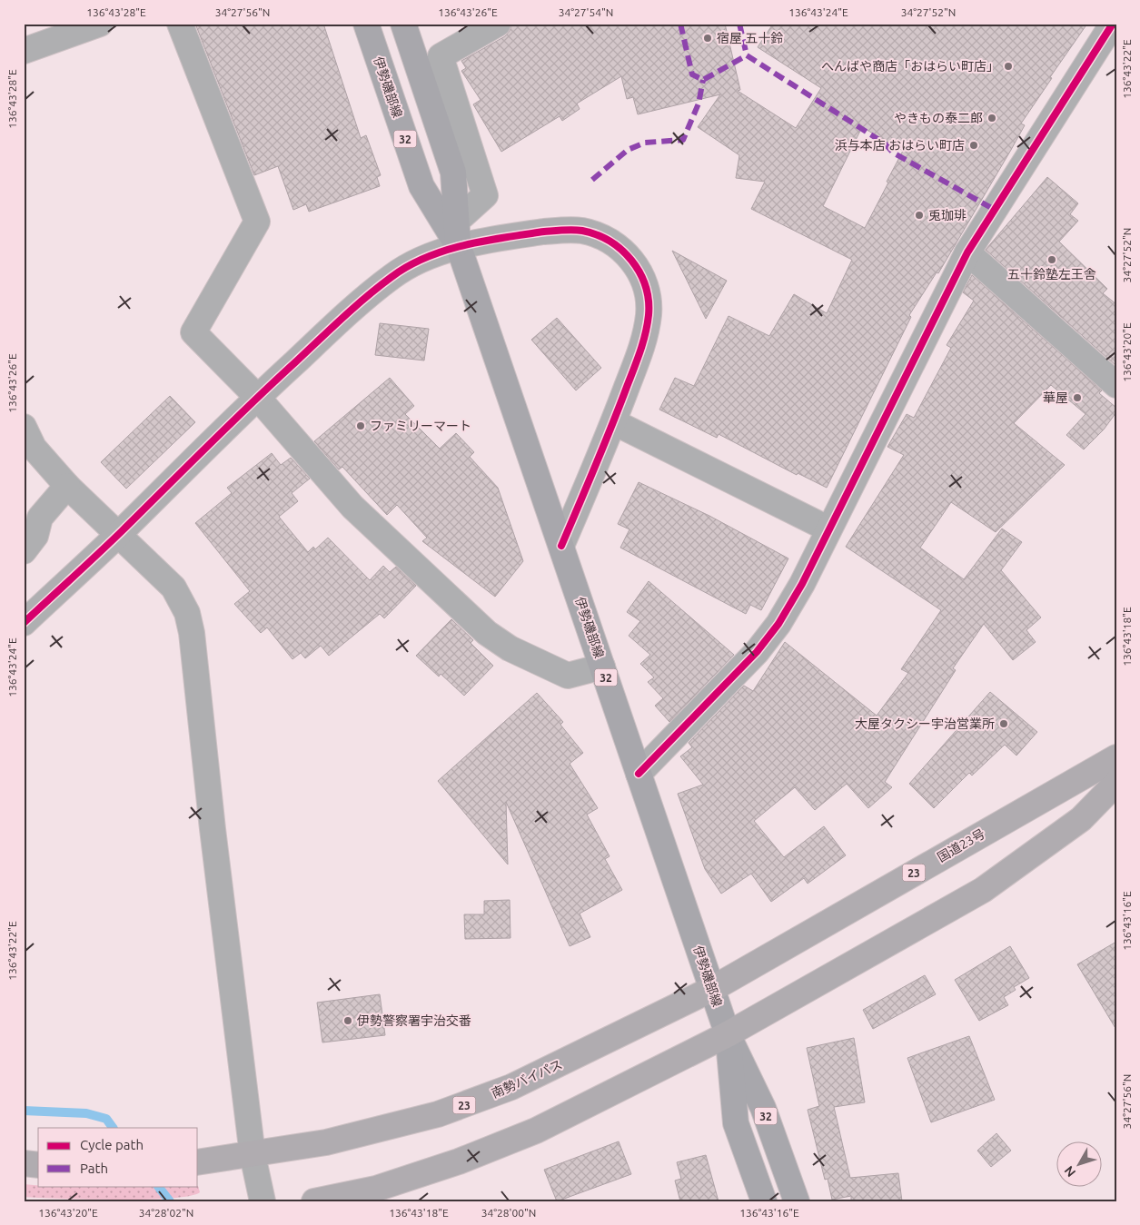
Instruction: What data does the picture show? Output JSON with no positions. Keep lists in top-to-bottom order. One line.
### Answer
{"streets":{"highway":["国道23号","23","南勢バイパス"],"main road":["伊勢磯部線","32"]},"crossings":[["伊勢磯部線","国道23号"],["伊勢磯部線","南勢バイパス"],["国道23号","南勢バイパス"]],"places":["宿屋 五十鈴","へんばや商店「おはらい町店」","やきもの泰二郎","浜与本店 おはらい町店","兎珈琲","五十鈴塾左王舎","華屋","ファミリーマート","大屋タクシー宇治営業所","伊勢警察署宇治交番"],"legend":["Cycle path","Path"],"north":"bottom left","coordinates":["136°43'28\"E","34°27'56\"N","136°43'26\"E","34°27'54\"N","136°43'24\"E","34°27'52\"N","136°43'22\"E","136°43'20\"E","136°43'18\"E","136°43'16\"E","34°28'02\"N","34°28'00\"N"]}
